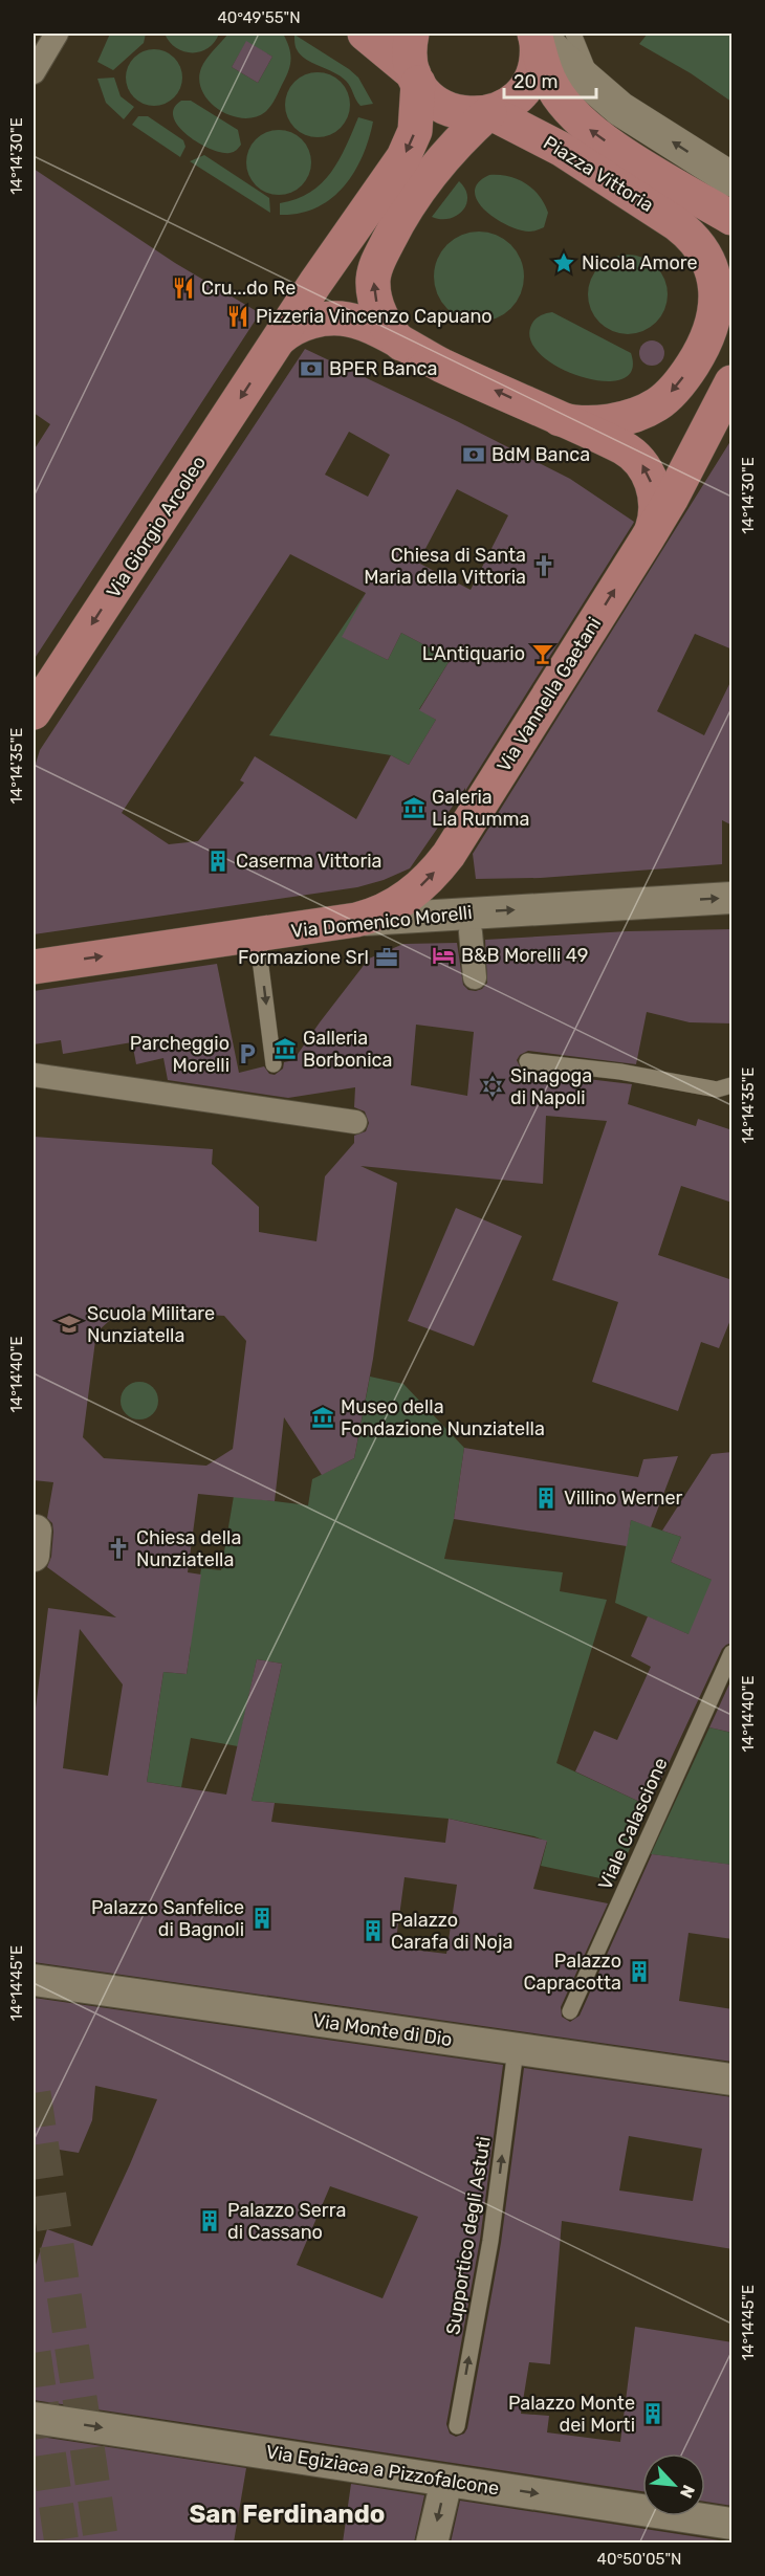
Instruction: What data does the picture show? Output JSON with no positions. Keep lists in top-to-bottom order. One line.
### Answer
{"streets":{"main road":["Piazza Vittoria","Via Giorgio Arcoleo","Via Vannella Gaetani","Via Domenico Morelli"],"street":["Via Monte di Dio","Via Egiziaca a Pizzofalcone"],"lane":["Viale Calascione","Supportico degli Astuti"]},"crossings":[["Piazza Vittoria","Via Giorgio Arcoleo"],["Piazza Vittoria","Via Vannella Gaetani"],["Via Vannella Gaetani","Via Domenico Morelli"],["Via Monte di Dio","Supportico degli Astuti"]],"one_way":["Via Giorgio Arcoleo","Via Vannella Gaetani","Supportico degli Astuti","Via Egiziaca a Pizzofalcone"],"districts":["San Ferdinando"],"places":{"place":["Nicola Amore"],"restaurant":["Cru...do Re","Pizzeria Vincenzo Capuano"],"bank":["BPER Banca","BdM Banca"],"church":["Chiesa di Santa Maria della Vittoria","Chiesa della Nunziatella"],"bar":["L'Antiquario"],"museum":["Galeria Lia Rumma","Galleria Borbonica","Museo della Fondazione Nunziatella"],"building":["Caserma Vittoria","Villino Werner","Palazzo Sanfelice di Bagnoli","Palazzo Carafa di Noja","Palazzo Capracotta","Palazzo Serra di Cassano","Palazzo Monte dei Morti"],"hotel":["B&B Morelli 49"],"office":["Formazione Srl"],"parking":["Parcheggio Morelli"],"synagogue":["Sinagoga di Napoli"],"school or university":["Scuola Militare Nunziatella"]},"scale_bar":"20 m","north":"bottom right","coordinates":["40°49'55\"N","14°14'30\"E","14°14'35\"E","14°14'40\"E","14°14'45\"E","40°50'05\"N"]}
